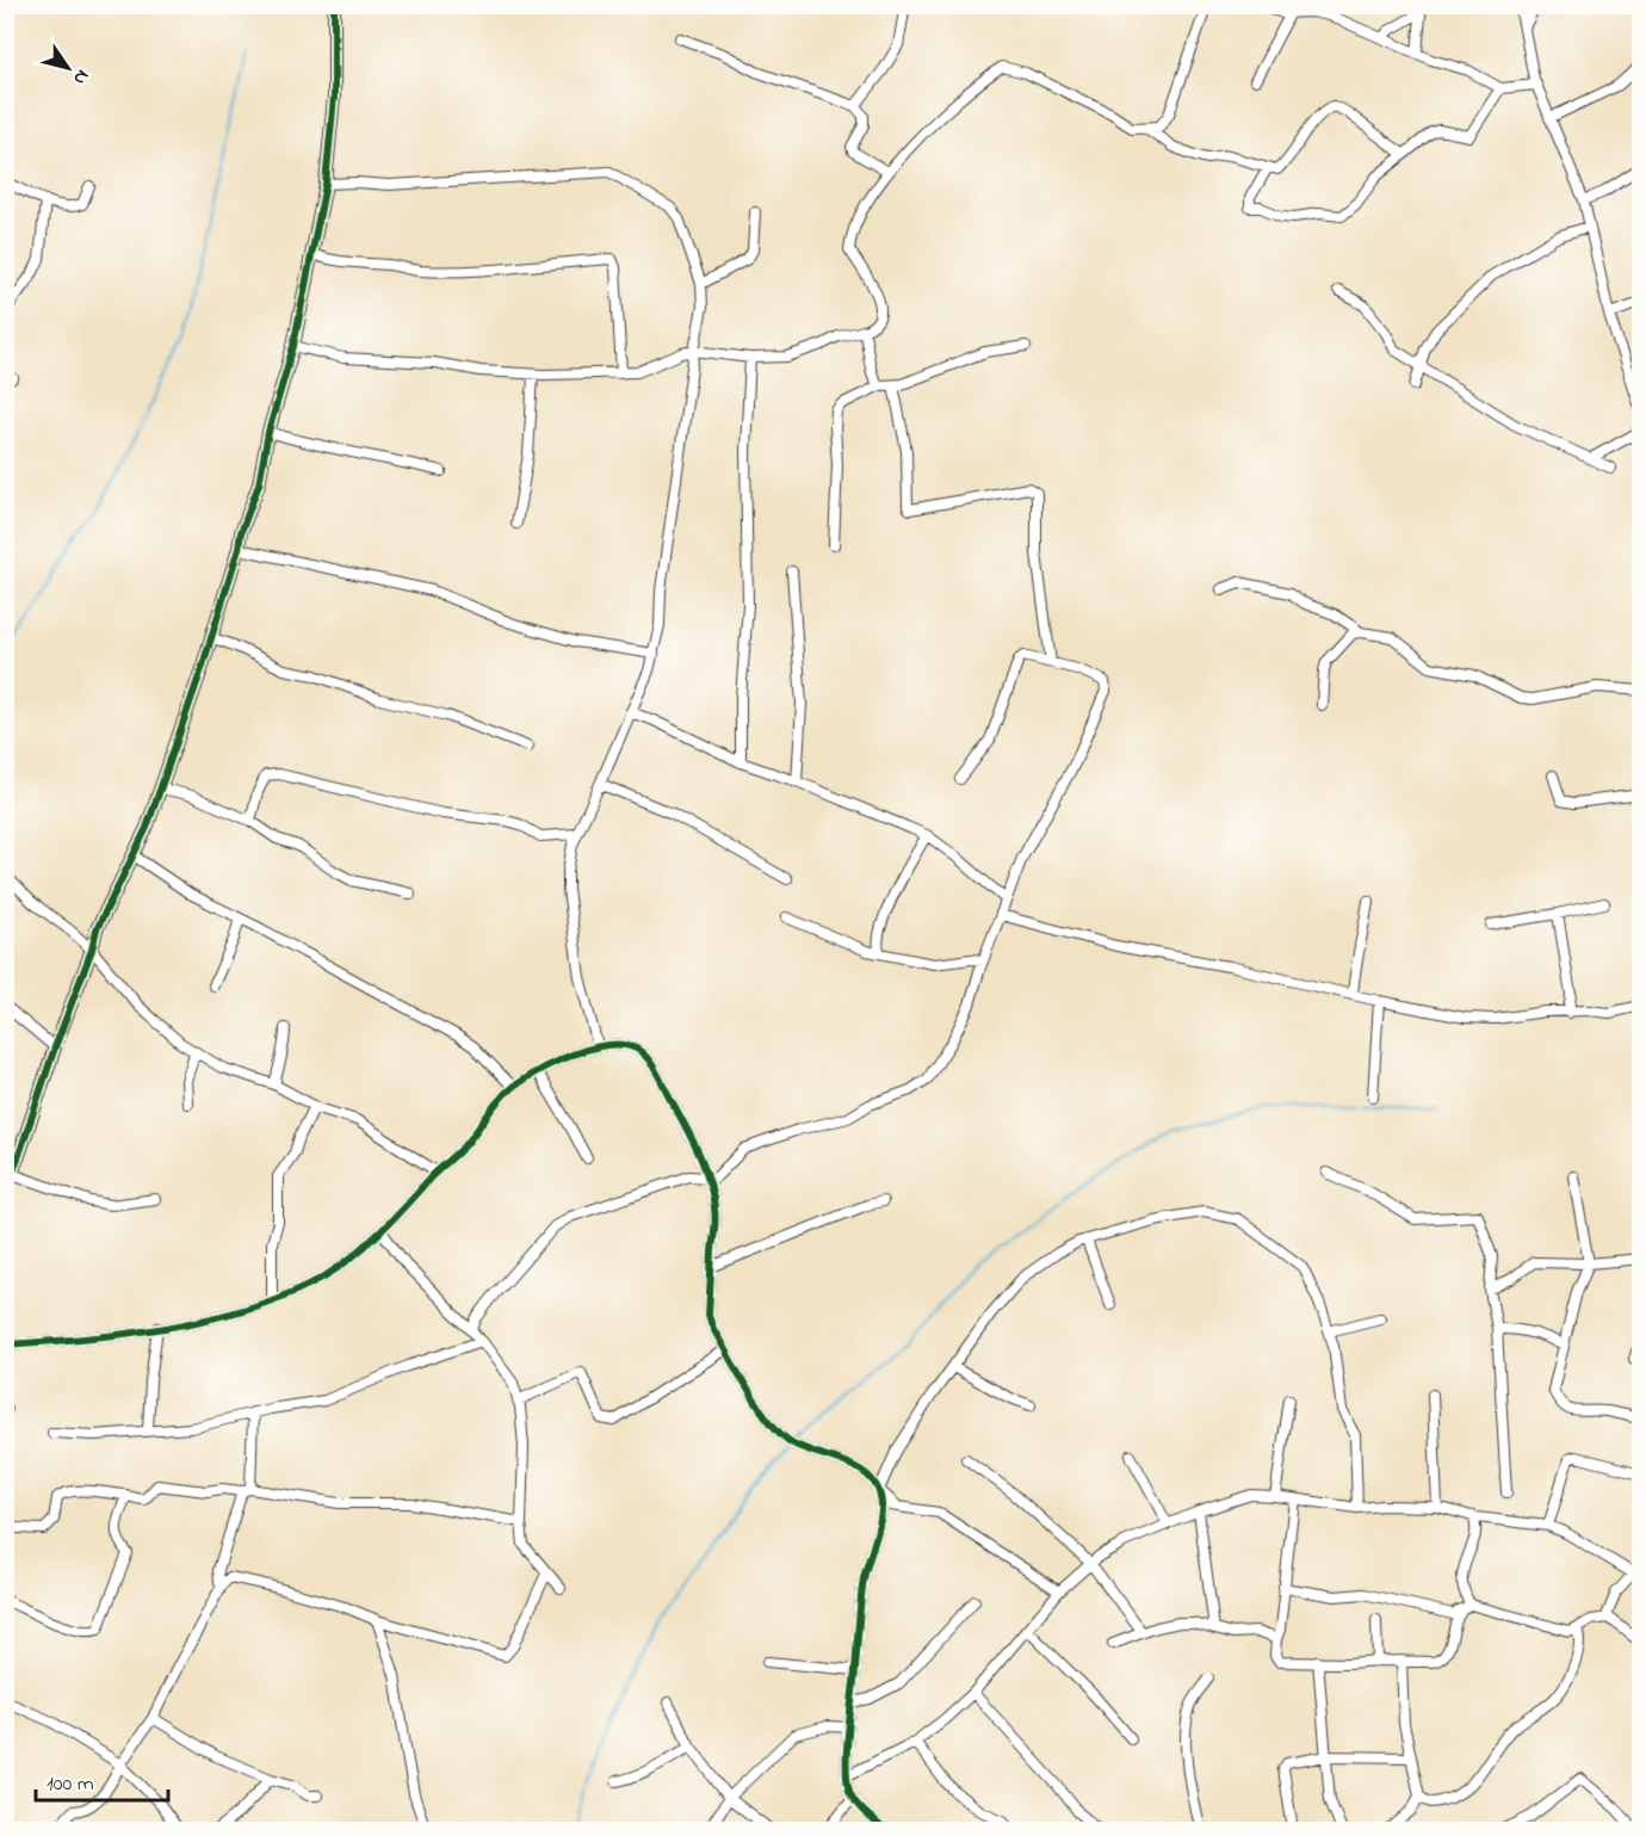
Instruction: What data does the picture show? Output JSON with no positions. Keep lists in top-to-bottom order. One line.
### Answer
{"scale_bar":"100 m","north":"bottom right"}
